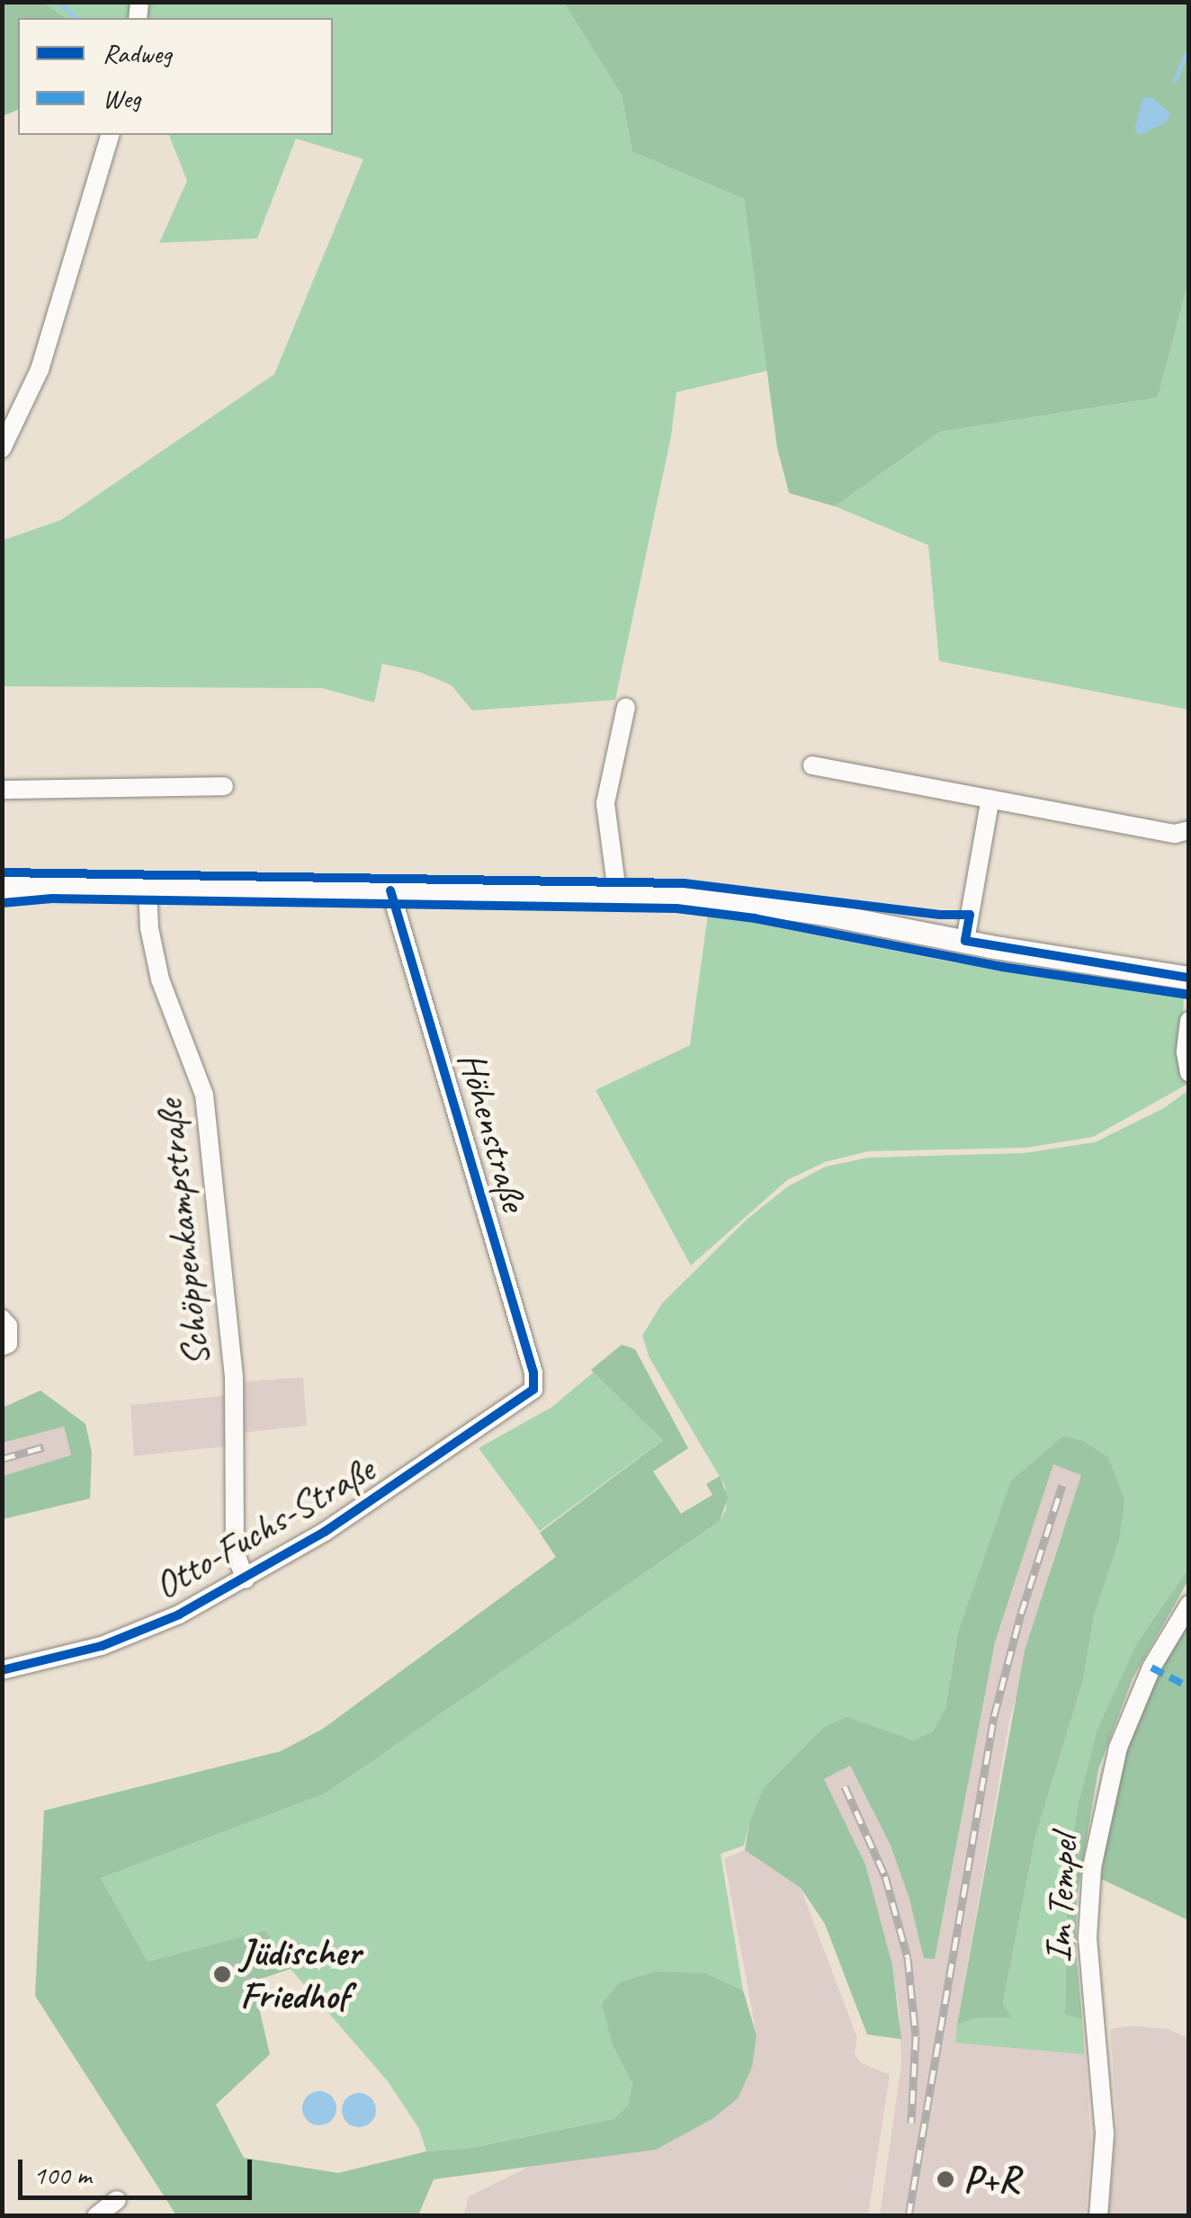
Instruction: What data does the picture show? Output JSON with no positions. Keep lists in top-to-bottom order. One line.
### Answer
{"streets":{"street":["Höhenstraße","Schöppenkampstraße","Otto-Fuchs-Straße","Im Tempel"]},"crossings":[["Höhenstraße","Otto-Fuchs-Straße"],["Schöppenkampstraße","Otto-Fuchs-Straße"]],"places":["Jüdischer Friedhof","P+R"],"legend":["Radweg","Weg"],"scale_bar":"100 m"}
